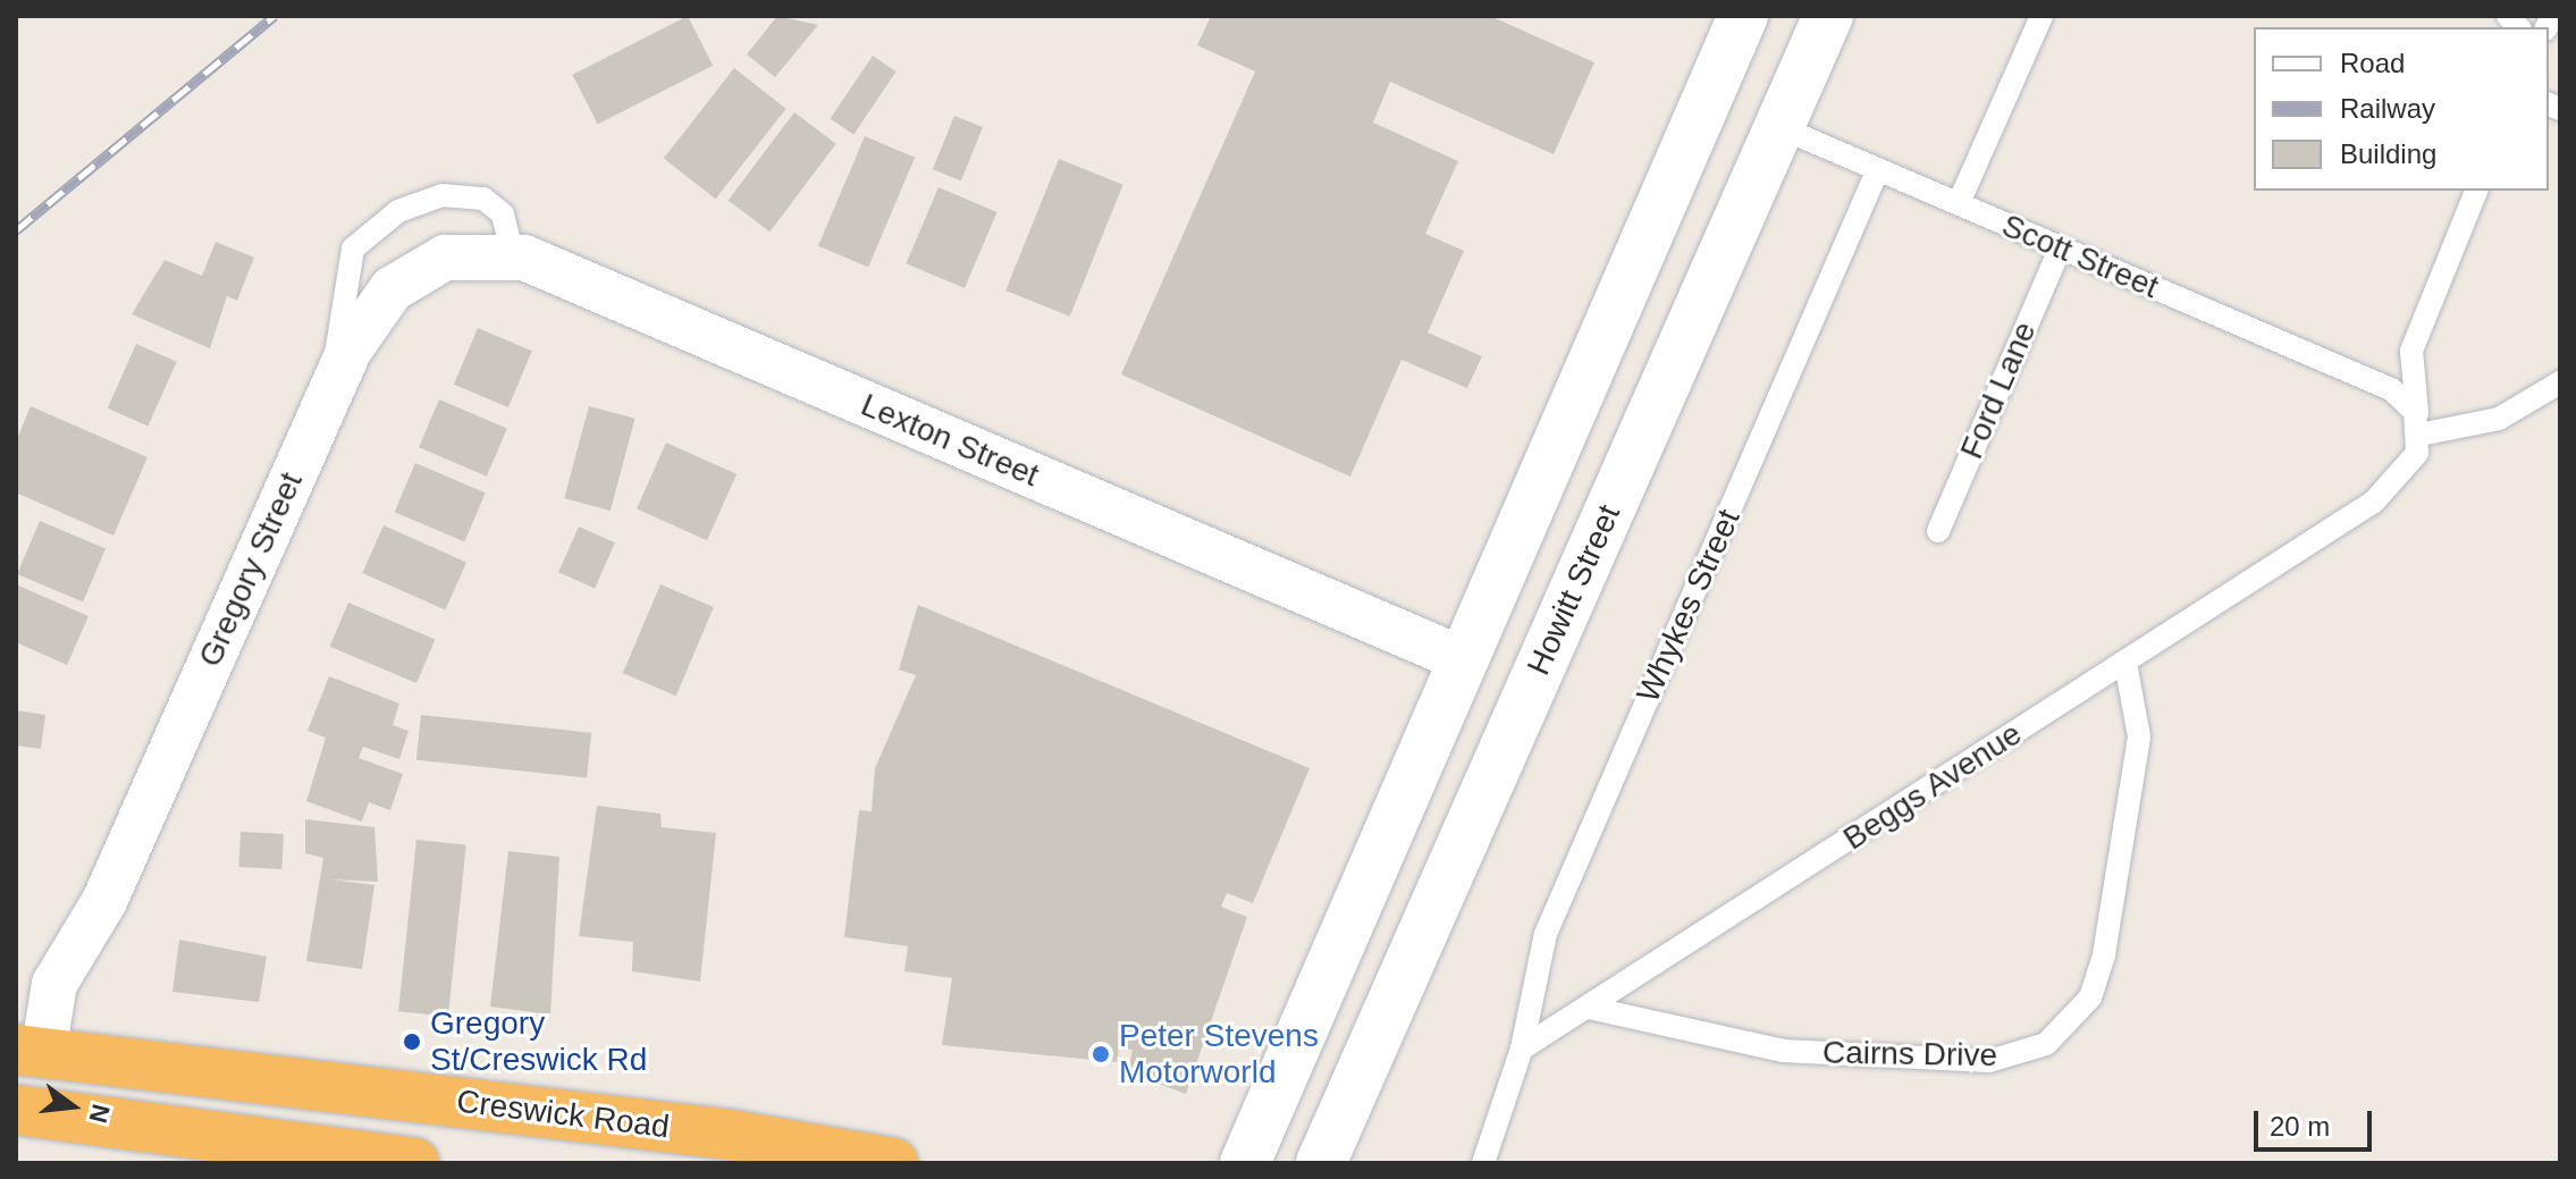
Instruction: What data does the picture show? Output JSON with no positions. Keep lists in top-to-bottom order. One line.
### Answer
{"streets":{"highway":["Creswick Road"],"main road":["Howitt Street"],"street":["Lexton Street","Gregory Street"],"lane":["Scott Street","Ford Lane","Whykes Street","Beggs Avenue","Cairns Drive"]},"crossings":[["Scott Street","Ford Lane"],["Scott Street","Howitt Street"],["Scott Street","Whykes Street"],["Scott Street","Beggs Avenue"],["Lexton Street","Gregory Street"],["Gregory Street","Creswick Road"],["Whykes Street","Beggs Avenue"],["Beggs Avenue","Cairns Drive"]],"places":["Gregory St/Creswick Rd","Peter Stevens Motorworld"],"legend":["Road","Railway","Building"],"scale_bar":"20 m","north":"right"}
